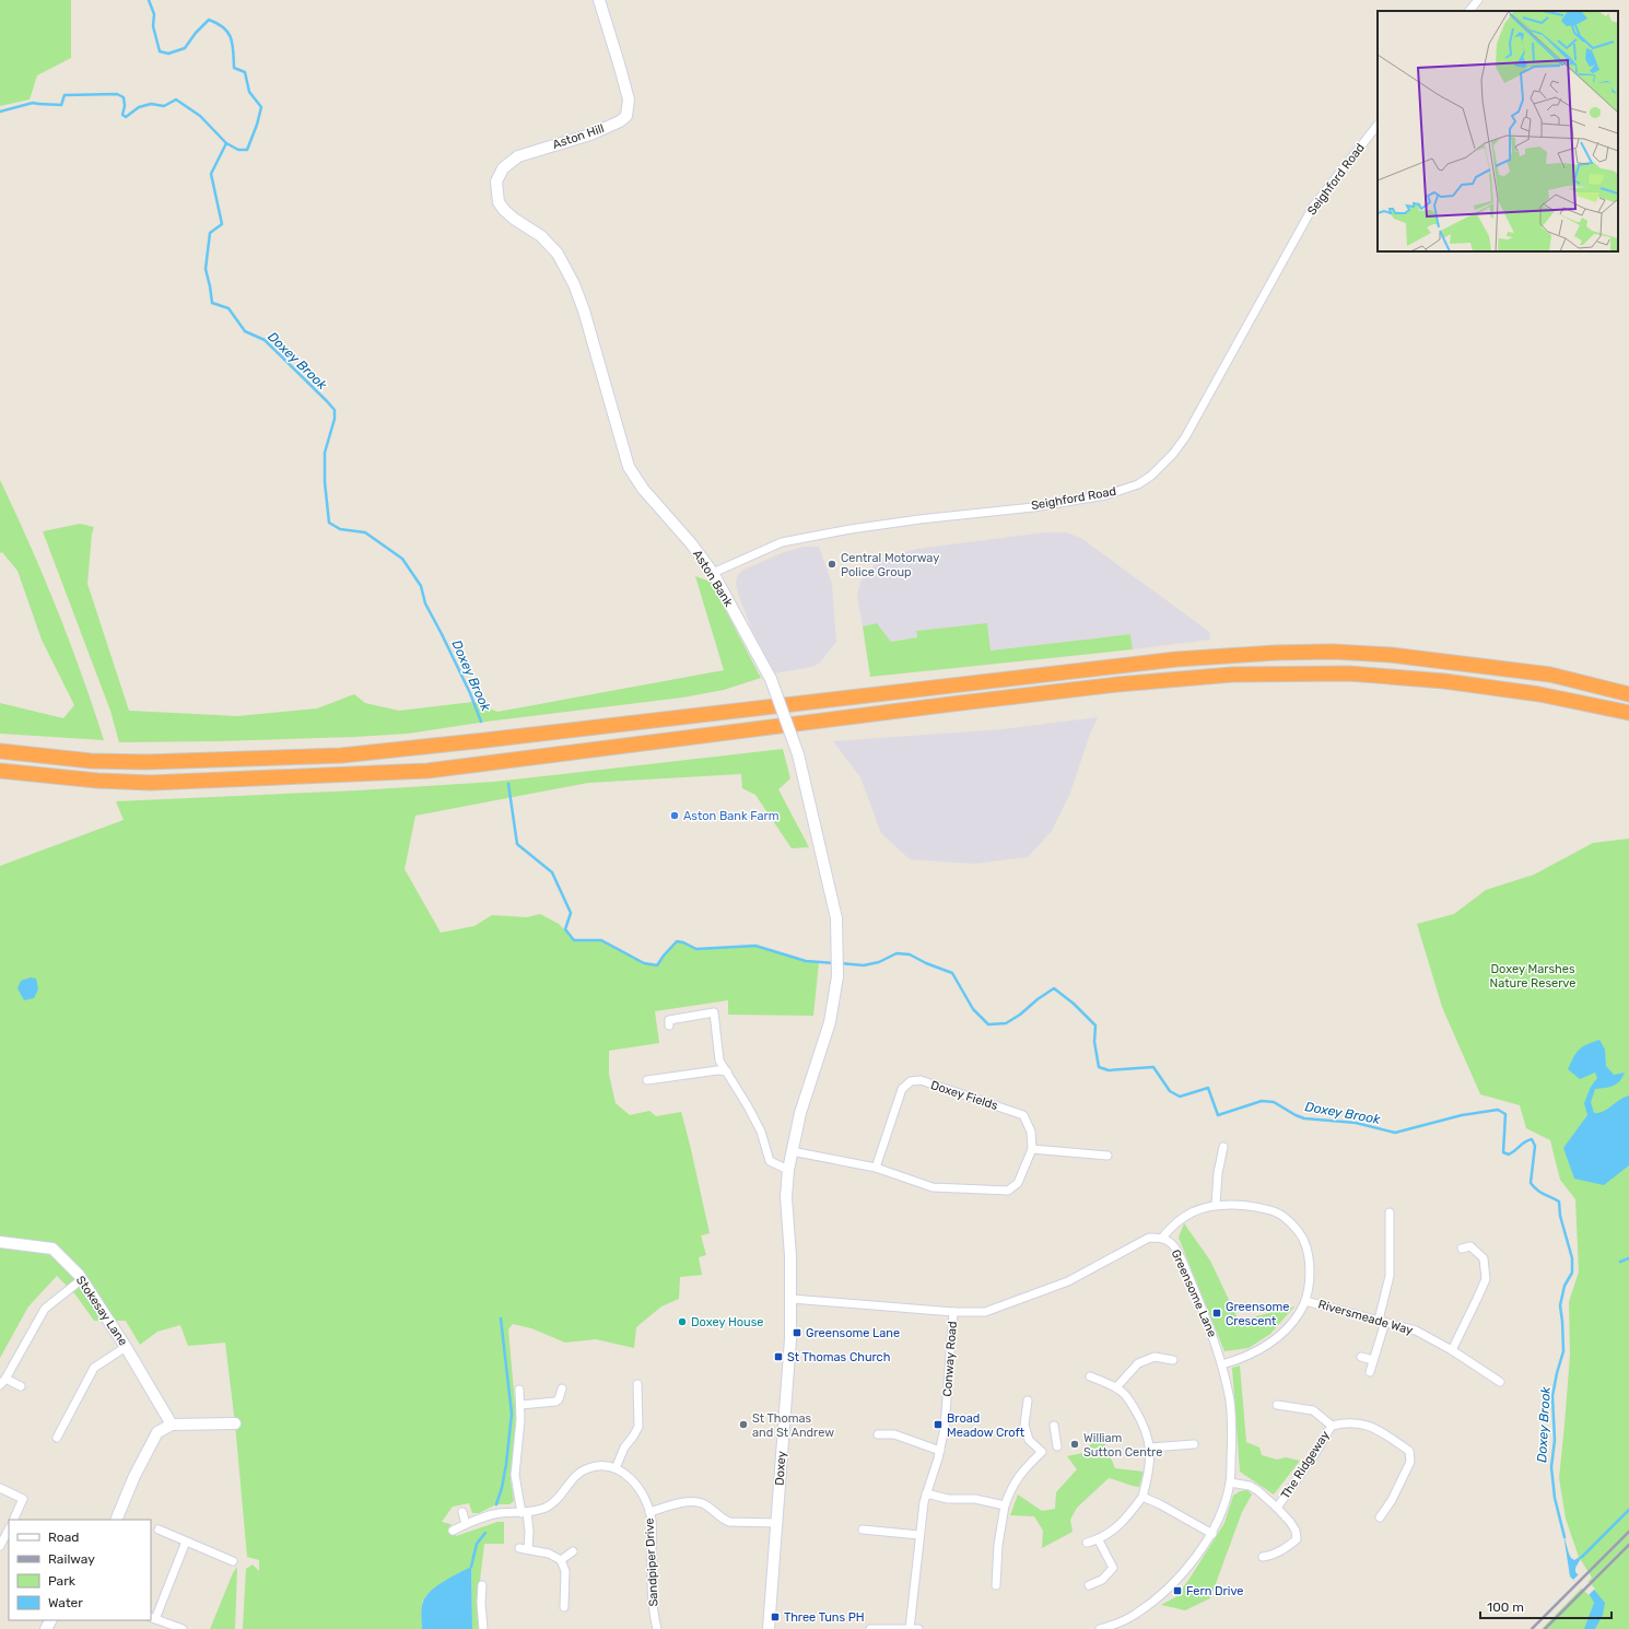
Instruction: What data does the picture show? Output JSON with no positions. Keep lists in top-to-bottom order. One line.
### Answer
{"streets":{"street":["Aston Hill","Seighford Road","Aston Bank","Doxey Fields","Greensome Lane","Stokesay Lane","Riversmeade Way","Conway Road","The Ridgeway","Doxey","Sandpiper Drive"]},"crossings":[["Aston Hill","Aston Bank"],["Seighford Road","Aston Bank"],["Aston Bank","Doxey"],["Greensome Lane","Conway Road"],["Greensome Lane","Doxey"]],"water":["Doxey Brook"],"parks":["Doxey Marshes Nature Reserve"],"places":{"other":["Central Motorway Police Group","Aston Bank Farm","Doxey House","St Thomas and St Andrew","William Sutton Centre"],"transit":["Greensome Crescent","Greensome Lane","St Thomas Church","Broad Meadow Croft","Fern Drive","Three Tuns PH"]},"legend":["Road","Railway","Park","Water"],"scale_bar":"100 m"}
